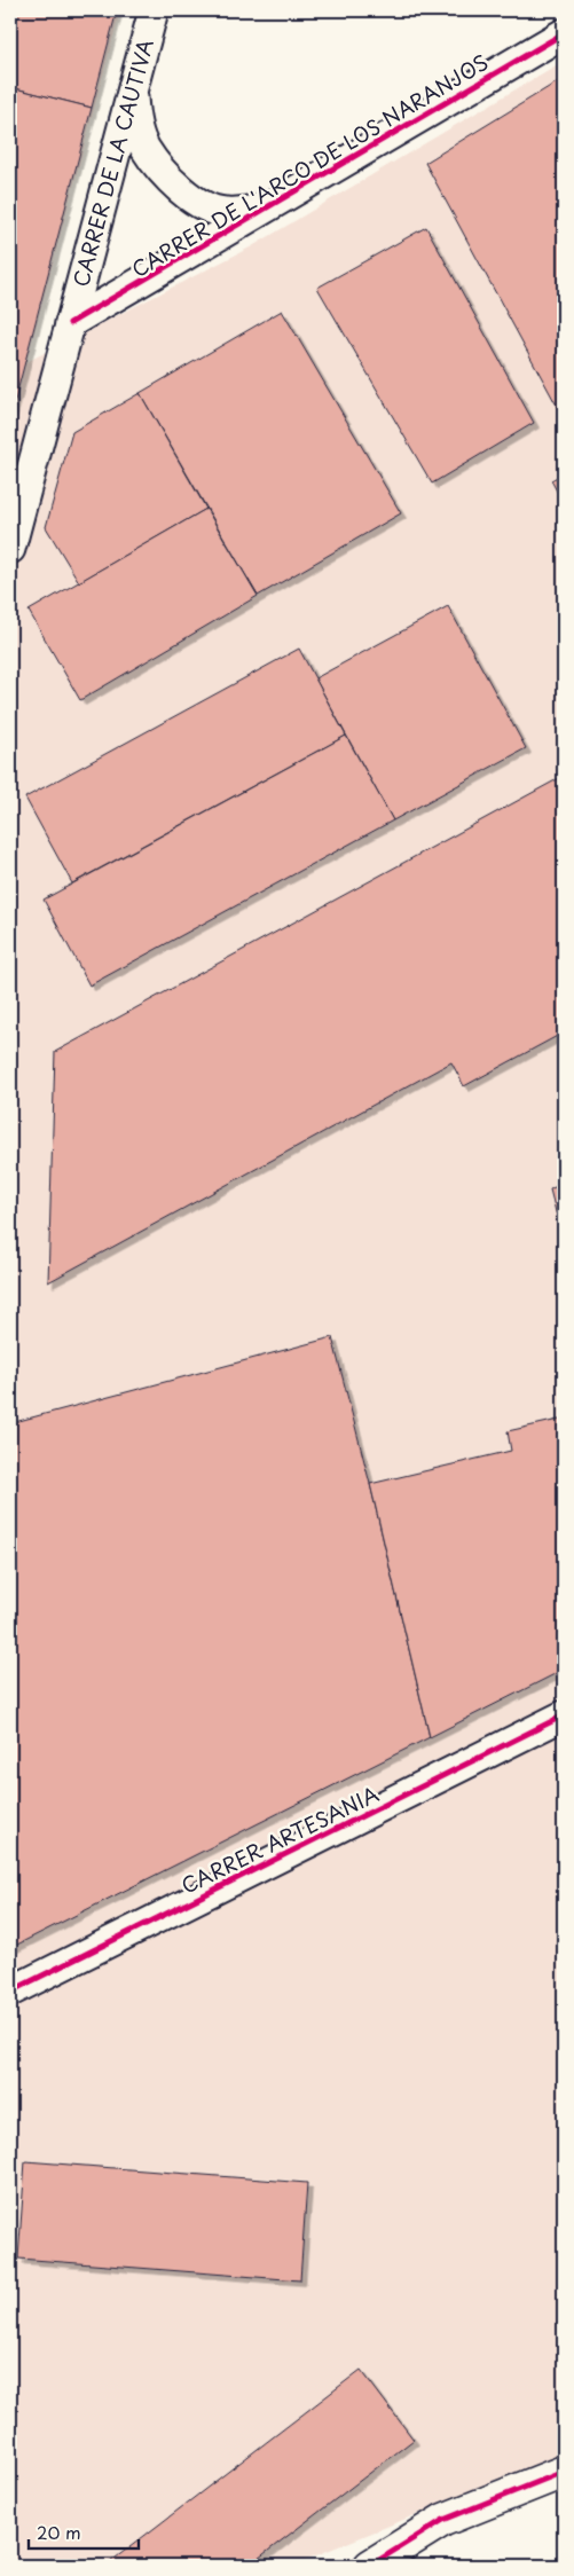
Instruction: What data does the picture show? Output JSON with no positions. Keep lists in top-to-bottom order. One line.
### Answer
{"streets":{"street":["CARRER DE LA CAUTIVA","CARRER DE L'ARCO DE LOS NARANJOS","CARRER ARTESANIA"]},"crossings":[["CARRER DE LA CAUTIVA","CARRER DE L'ARCO DE LOS NARANJOS"]],"scale_bar":"20 m"}
